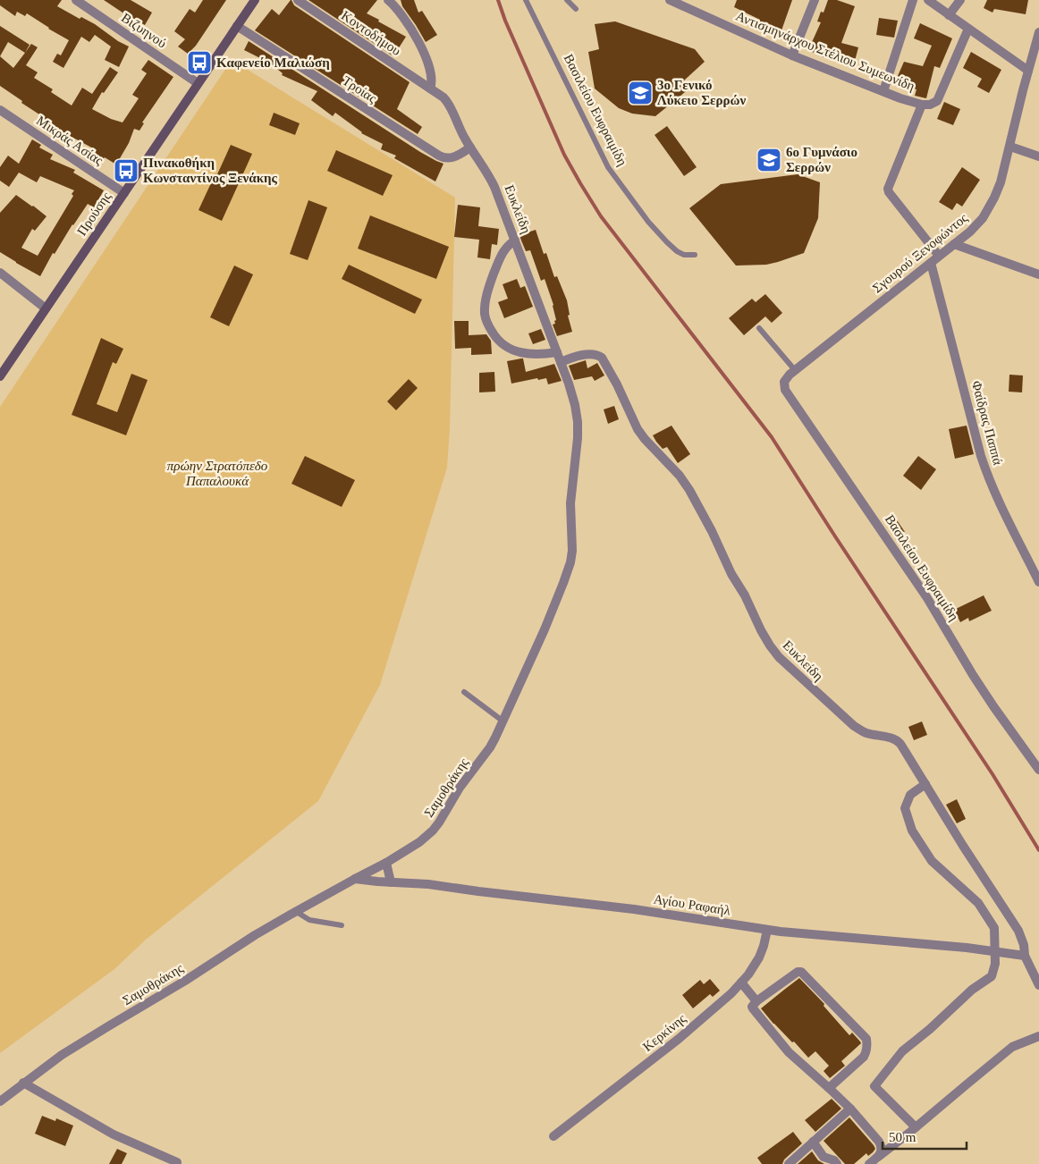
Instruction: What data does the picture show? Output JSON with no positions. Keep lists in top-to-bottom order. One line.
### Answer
{"streets":{"main road":["Προύσης"],"street":["Βιζυηνού","Κοντοδήμου","Αντισμηνάρχου Στέλιου Συμεωνίδη","Τροίας","Βασιλείου Ευφραιμίδη","Μικράς Ασίας","Ευκλείδη","Σγουρού Ξενοφώντος","Φαίδρας Παππά","Σαμοθράκης","Αγίου Ραφαήλ","Κερκίνης"]},"crossings":[["Βιζυηνού","Προύσης"],["Κοντοδήμου","Ευκλείδη"],["Τροίας","Ευκλείδη"],["Τροίας","Προύσης"],["Βασιλείου Ευφραιμίδη","Σγουρού Ξενοφώντος"],["Μικράς Ασίας","Προύσης"],["Ευκλείδη","Σαμοθράκης"],["Ευκλείδη","Αγίου Ραφαήλ"],["Σγουρού Ξενοφώντος","Φαίδρας Παππά"],["Σαμοθράκης","Αγίου Ραφαήλ"],["Αγίου Ραφαήλ","Κερκίνης"]],"parks":["πρώην Στρατόπεδο Παπαλουκά"],"places":{"bus stop":["Καφενείο Μαλιώση","Πινακοθήκη Κωνσταντίνος Ξενάκης"],"school or university":["3ο Γενικό Λύκειο Σερρών","6ο Γυμνάσιο Σερρών"]},"scale_bar":"50 m"}
